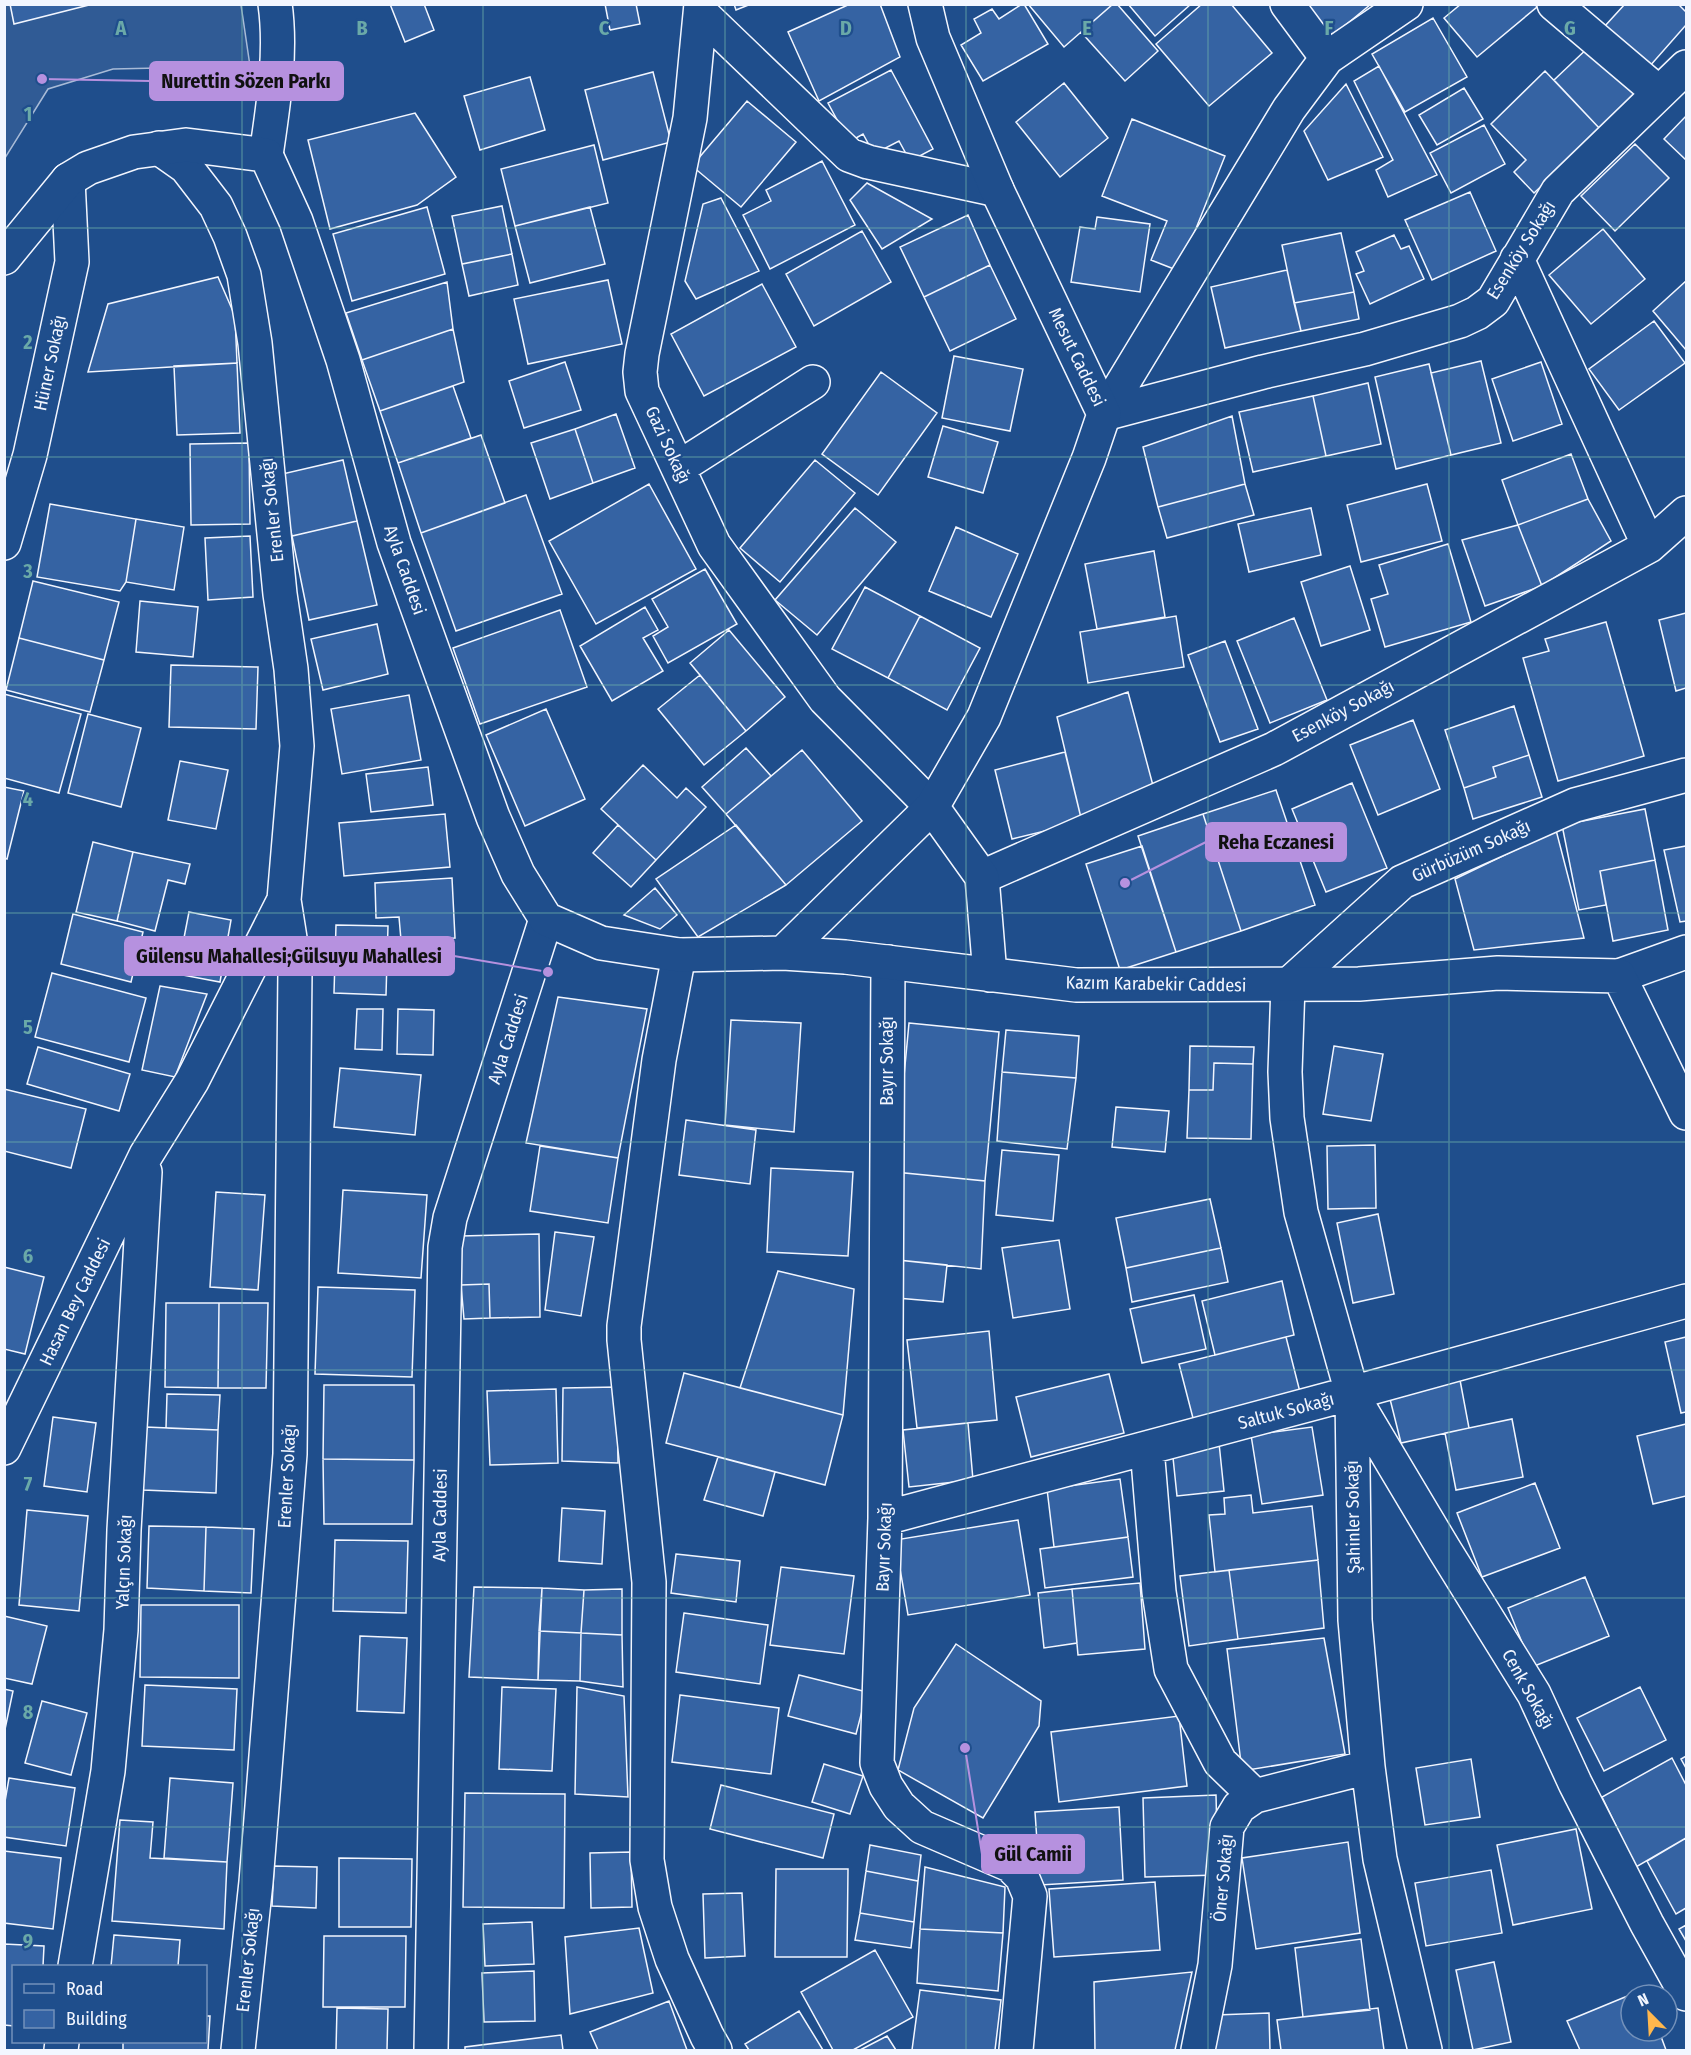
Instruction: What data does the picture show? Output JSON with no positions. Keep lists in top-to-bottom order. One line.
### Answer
{"streets":{"street":["Esenköy Sokağı","Mesut Caddesi","Hüner Sokağı","Gazi Sokağı","Erenler Sokağı","Ayla Caddesi","Gürbüzüm Sokağı","Kazım Karabekir Caddesi","Bayır Sokağı","Hasan Bey Caddesi","Saltuk Sokağı","Şahinler Sokağı","Yalçın Sokağı","Cenk Sokağı","Öner Sokağı"]},"crossings":[["Esenköy Sokağı","Mesut Caddesi"],["Esenköy Sokağı","Gazi Sokağı"],["Mesut Caddesi","Gazi Sokağı"],["Mesut Caddesi","Kazım Karabekir Caddesi"],["Erenler Sokağı","Hasan Bey Caddesi"],["Erenler Sokağı","Yalçın Sokağı"],["Ayla Caddesi","Kazım Karabekir Caddesi"],["Gürbüzüm Sokağı","Kazım Karabekir Caddesi"],["Gürbüzüm Sokağı","Şahinler Sokağı"],["Kazım Karabekir Caddesi","Bayır Sokağı"],["Kazım Karabekir Caddesi","Şahinler Sokağı"],["Bayır Sokağı","Saltuk Sokağı"],["Hasan Bey Caddesi","Yalçın Sokağı"],["Saltuk Sokağı","Şahinler Sokağı"],["Saltuk Sokağı","Cenk Sokağı"],["Şahinler Sokağı","Cenk Sokağı"],["Şahinler Sokağı","Öner Sokağı"]],"places":["Nurettin Sözen Parkı","Reha Eczanesi","Gülensu Mahallesi;Gülsuyu Mahallesi","Gül Camii"],"legend":["Road","Building"],"north":"top left","grid":{"columns":["A","B","C","D","E","F","G"],"rows":["1","2","3","4","5","6","7","8","9"]}}
